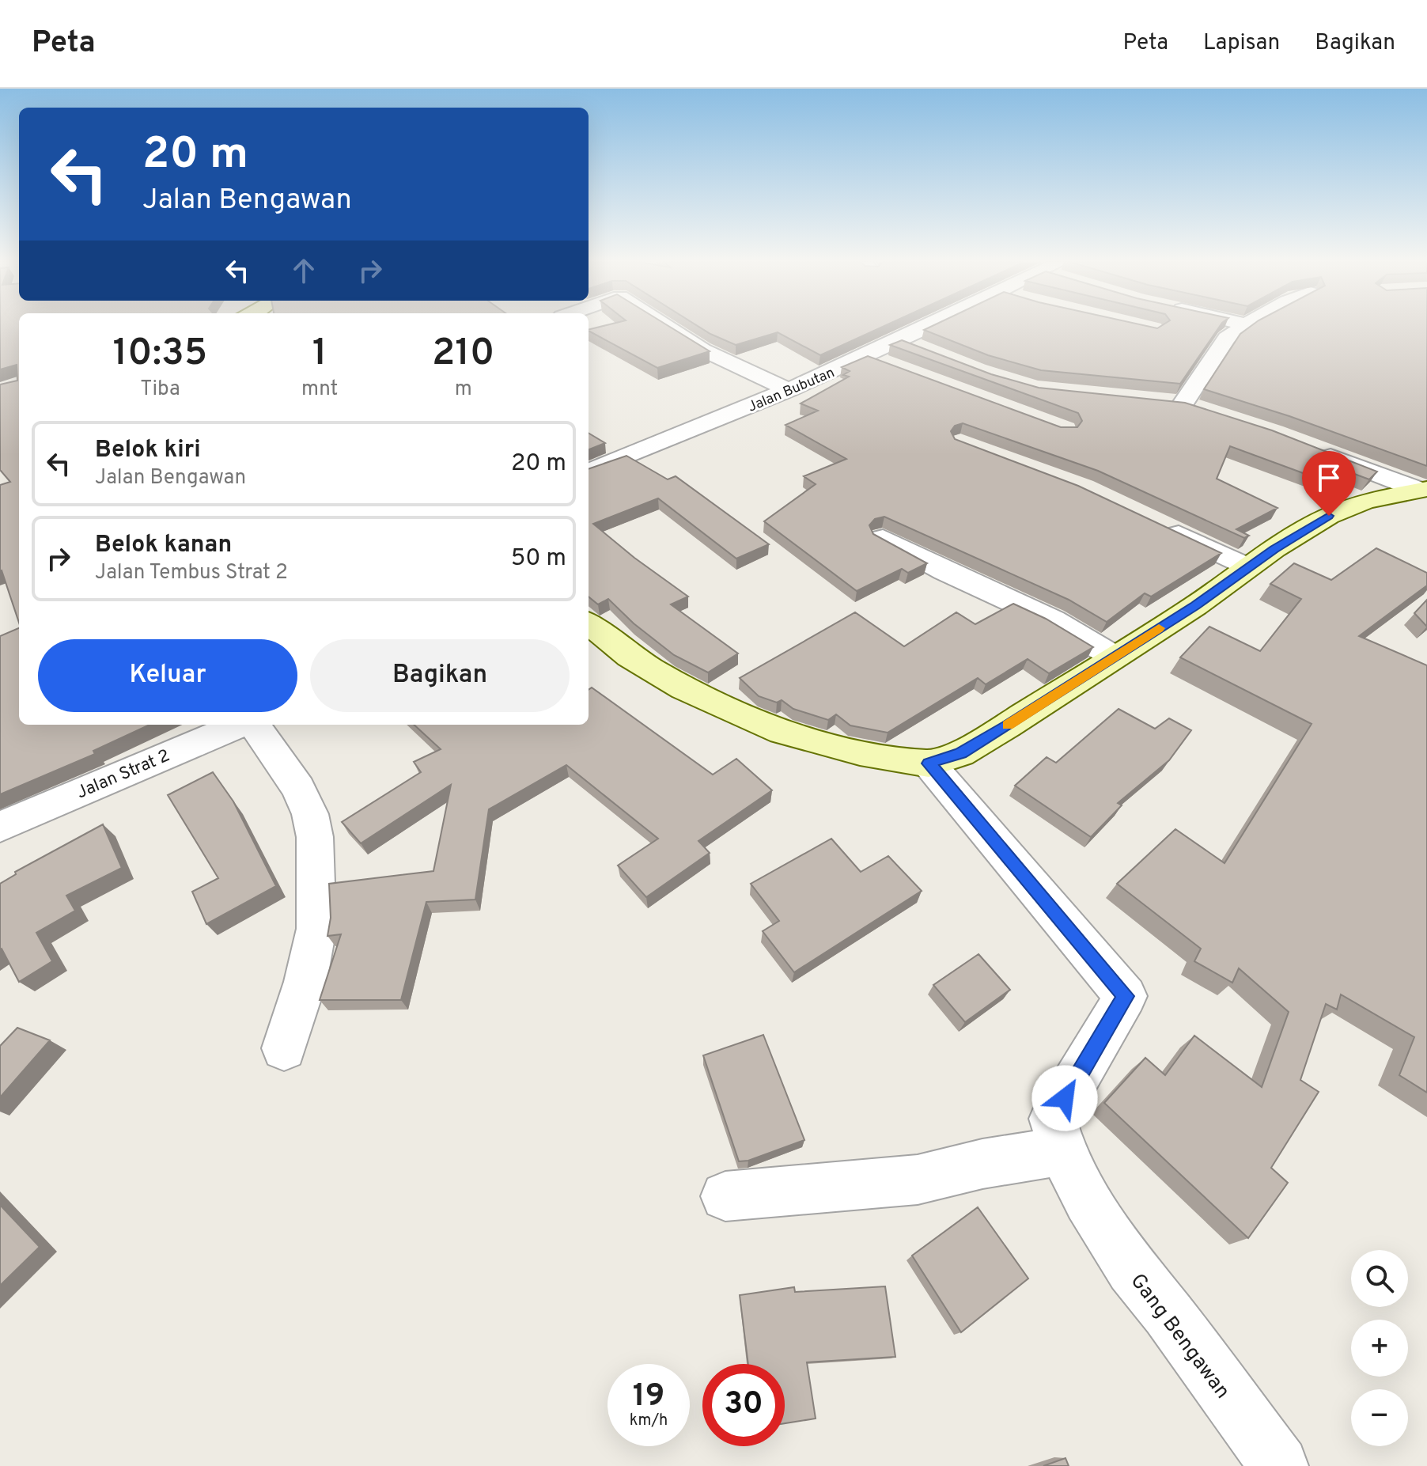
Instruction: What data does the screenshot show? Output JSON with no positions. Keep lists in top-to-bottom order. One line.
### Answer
{"streets":{"street":["Jalan Bubutan","Jalan Strat 2","Gang Bengawan"]},"page":{"header":"Peta","nav":["Peta","Lapisan","Bagikan"],"turn":["20 m","Jalan Bengawan"],"eta":["10:35","Tiba","1","mnt","210","m"],"list":[{"name":"Belok kiri","note":"Jalan Bengawan","value":"20 m"},{"name":"Belok kanan","note":"Jalan Tembus Strat 2","value":"50 m"}],"buttons":["Keluar","Bagikan"],"map_buttons":["+","−"],"speed":"19 km/h","limit":"30"}}
